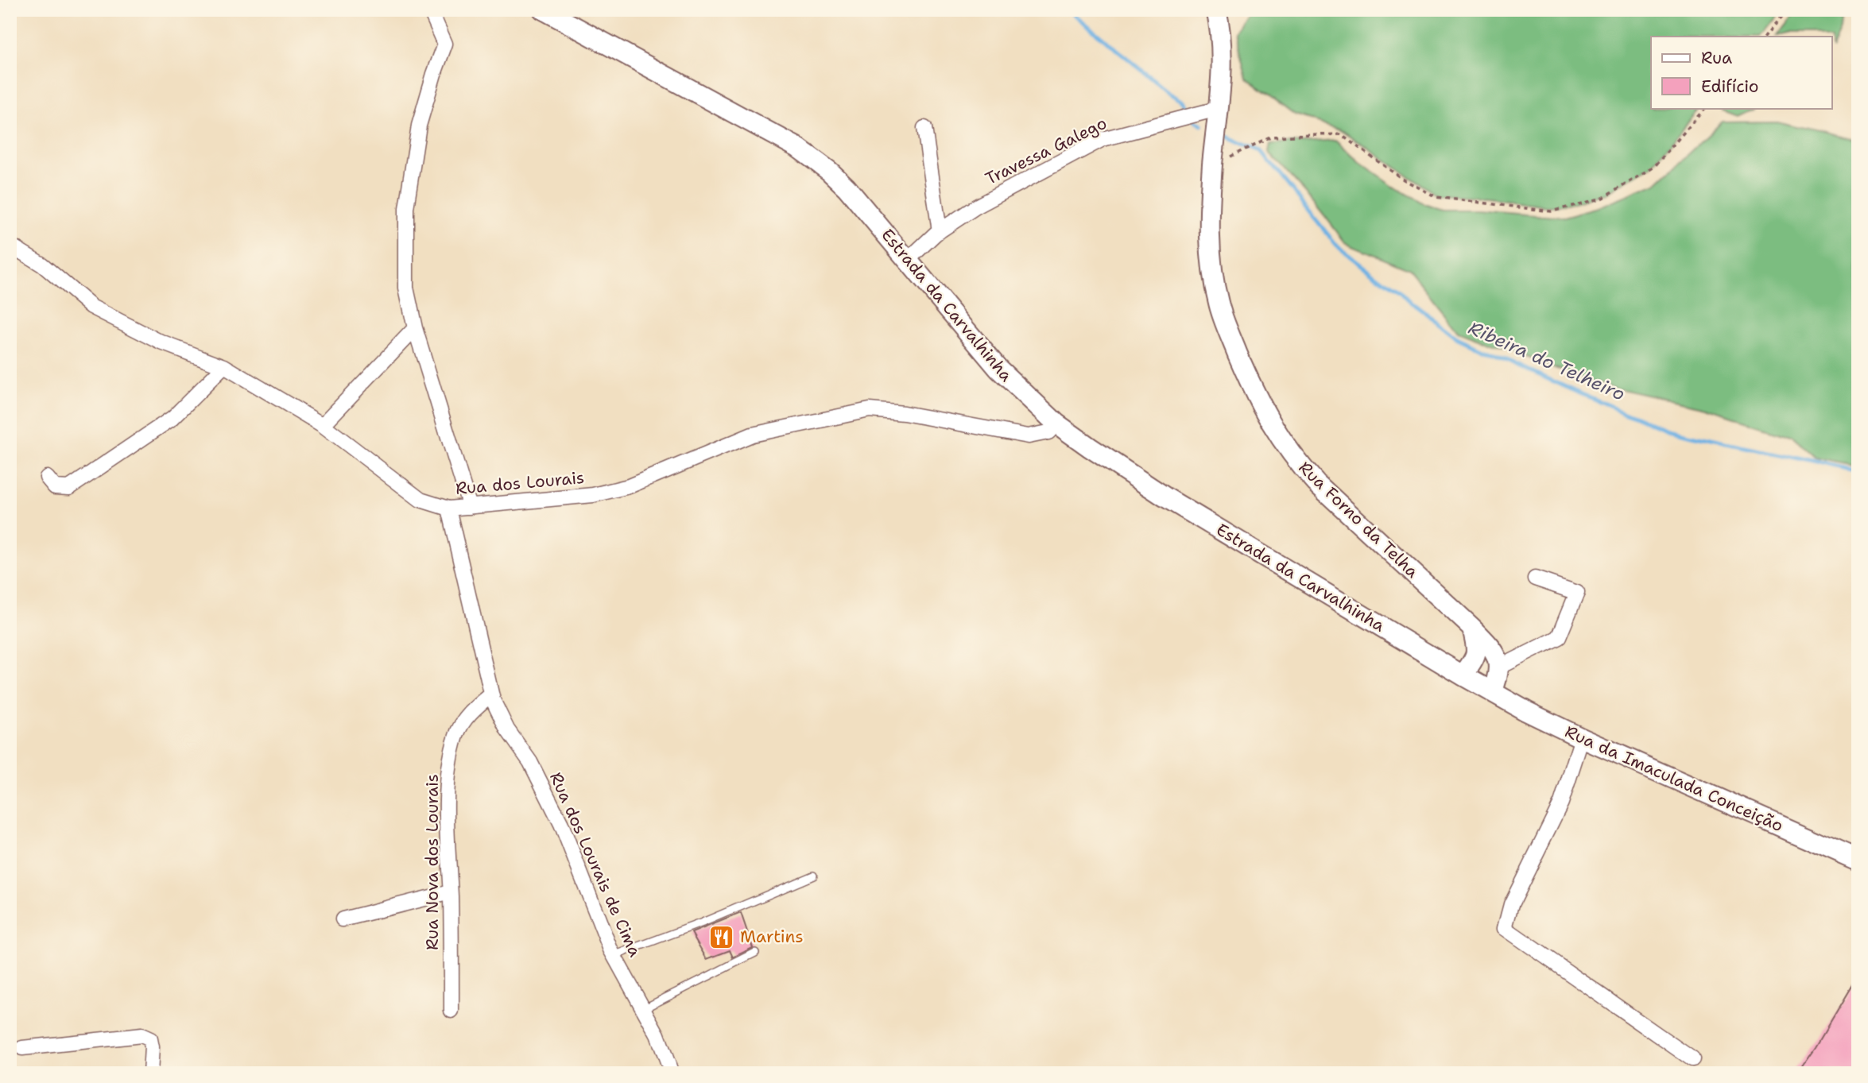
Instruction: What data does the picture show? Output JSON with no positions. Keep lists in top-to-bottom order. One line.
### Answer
{"streets":{"main road":["Estrada da Carvalhinha","Rua Forno da Telha","Rua da Imaculada Conceição"],"street":["Travessa Galego","Rua dos Lourais","Rua Nova dos Lourais","Rua dos Lourais de Cima"]},"crossings":[["Travessa Galego","Estrada da Carvalhinha"],["Travessa Galego","Rua Forno da Telha"],["Estrada da Carvalhinha","Rua dos Lourais"],["Estrada da Carvalhinha","Rua da Imaculada Conceição"],["Rua dos Lourais","Rua dos Lourais de Cima"],["Rua Nova dos Lourais","Rua dos Lourais de Cima"]],"water":["Ribeira do Telheiro"],"places":{"restaurant":["Martins"]},"legend":["Rua","Edifício"]}
